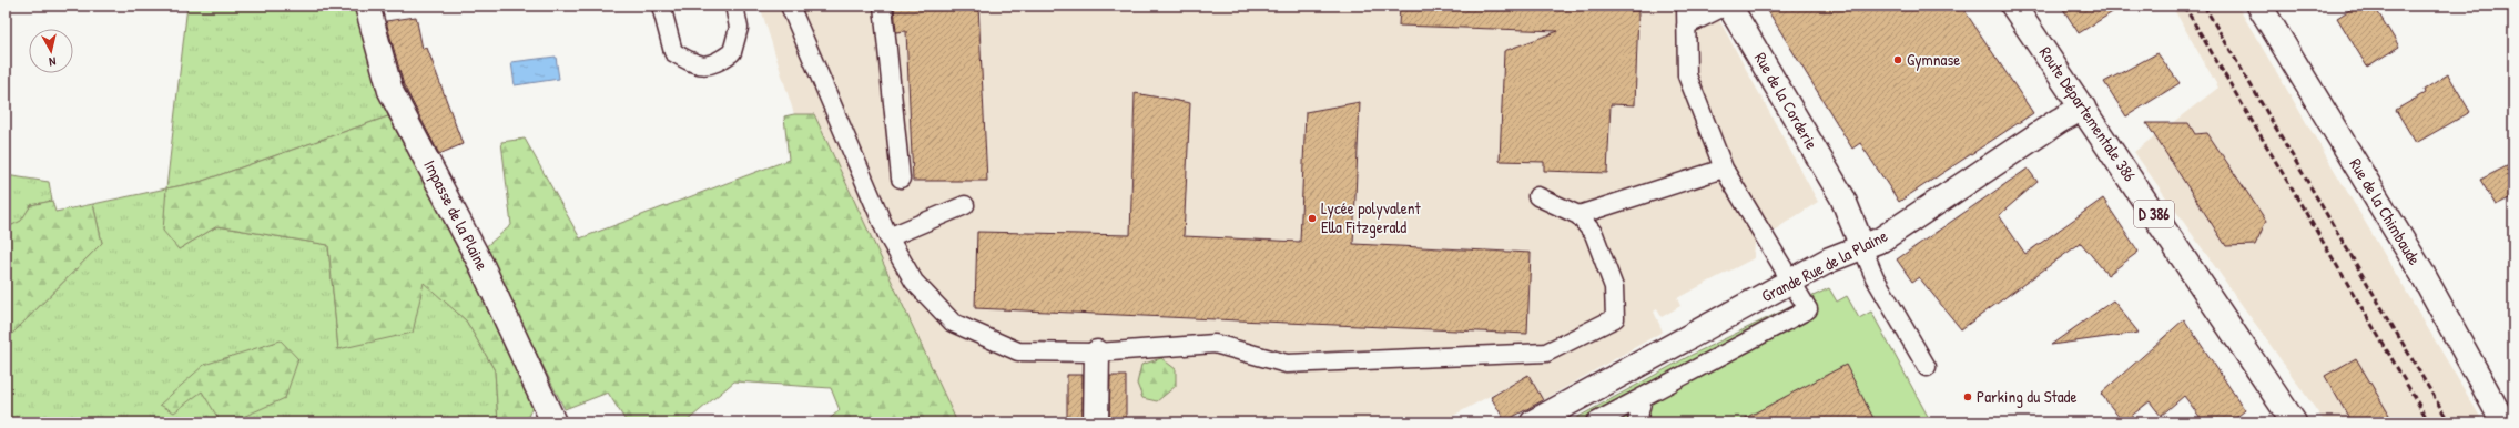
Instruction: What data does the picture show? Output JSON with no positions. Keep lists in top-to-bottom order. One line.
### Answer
{"streets":{"street":["Rue de la Corderie","Route Départementale 386","Rue de la Chimbaude","D 386","Impasse de la Plaine","Grande Rue de la Plaine"]},"crossings":[["Rue de la Corderie","Grande Rue de la Plaine"],["Route Départementale 386","Grande Rue de la Plaine"]],"places":["Gymnase","Lycée polyvalent Ella Fitzgerald","Parking du Stade"],"north":"bottom"}
